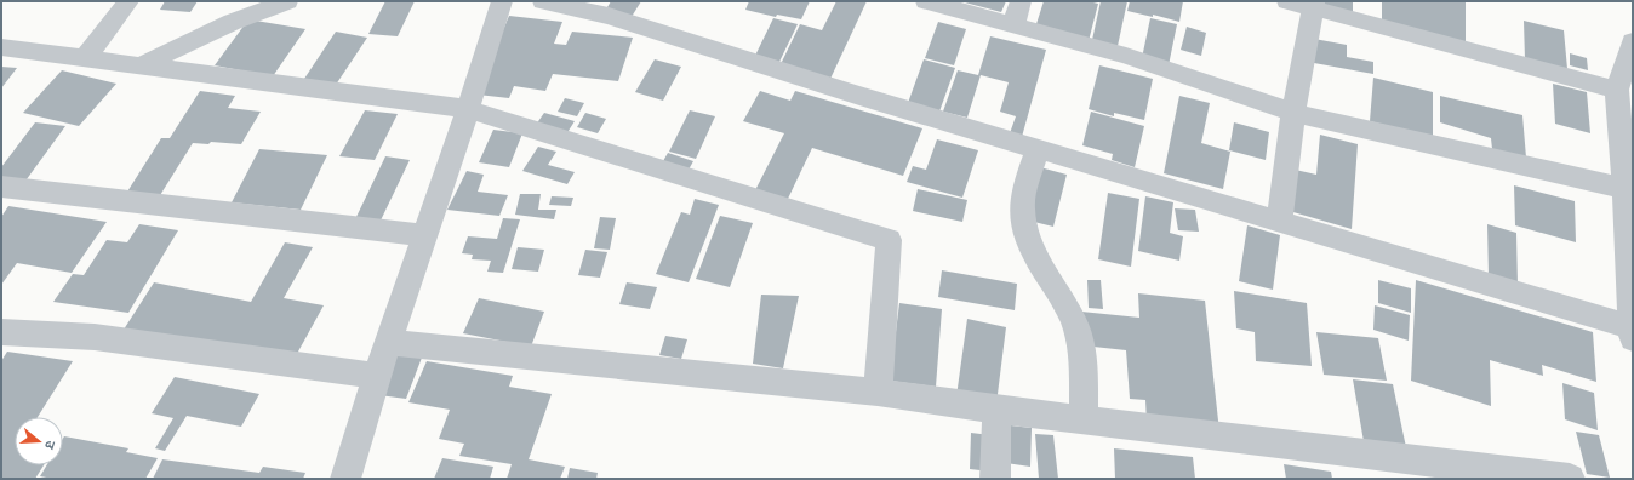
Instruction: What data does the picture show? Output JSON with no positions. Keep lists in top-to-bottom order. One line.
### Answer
{"north":"right"}
